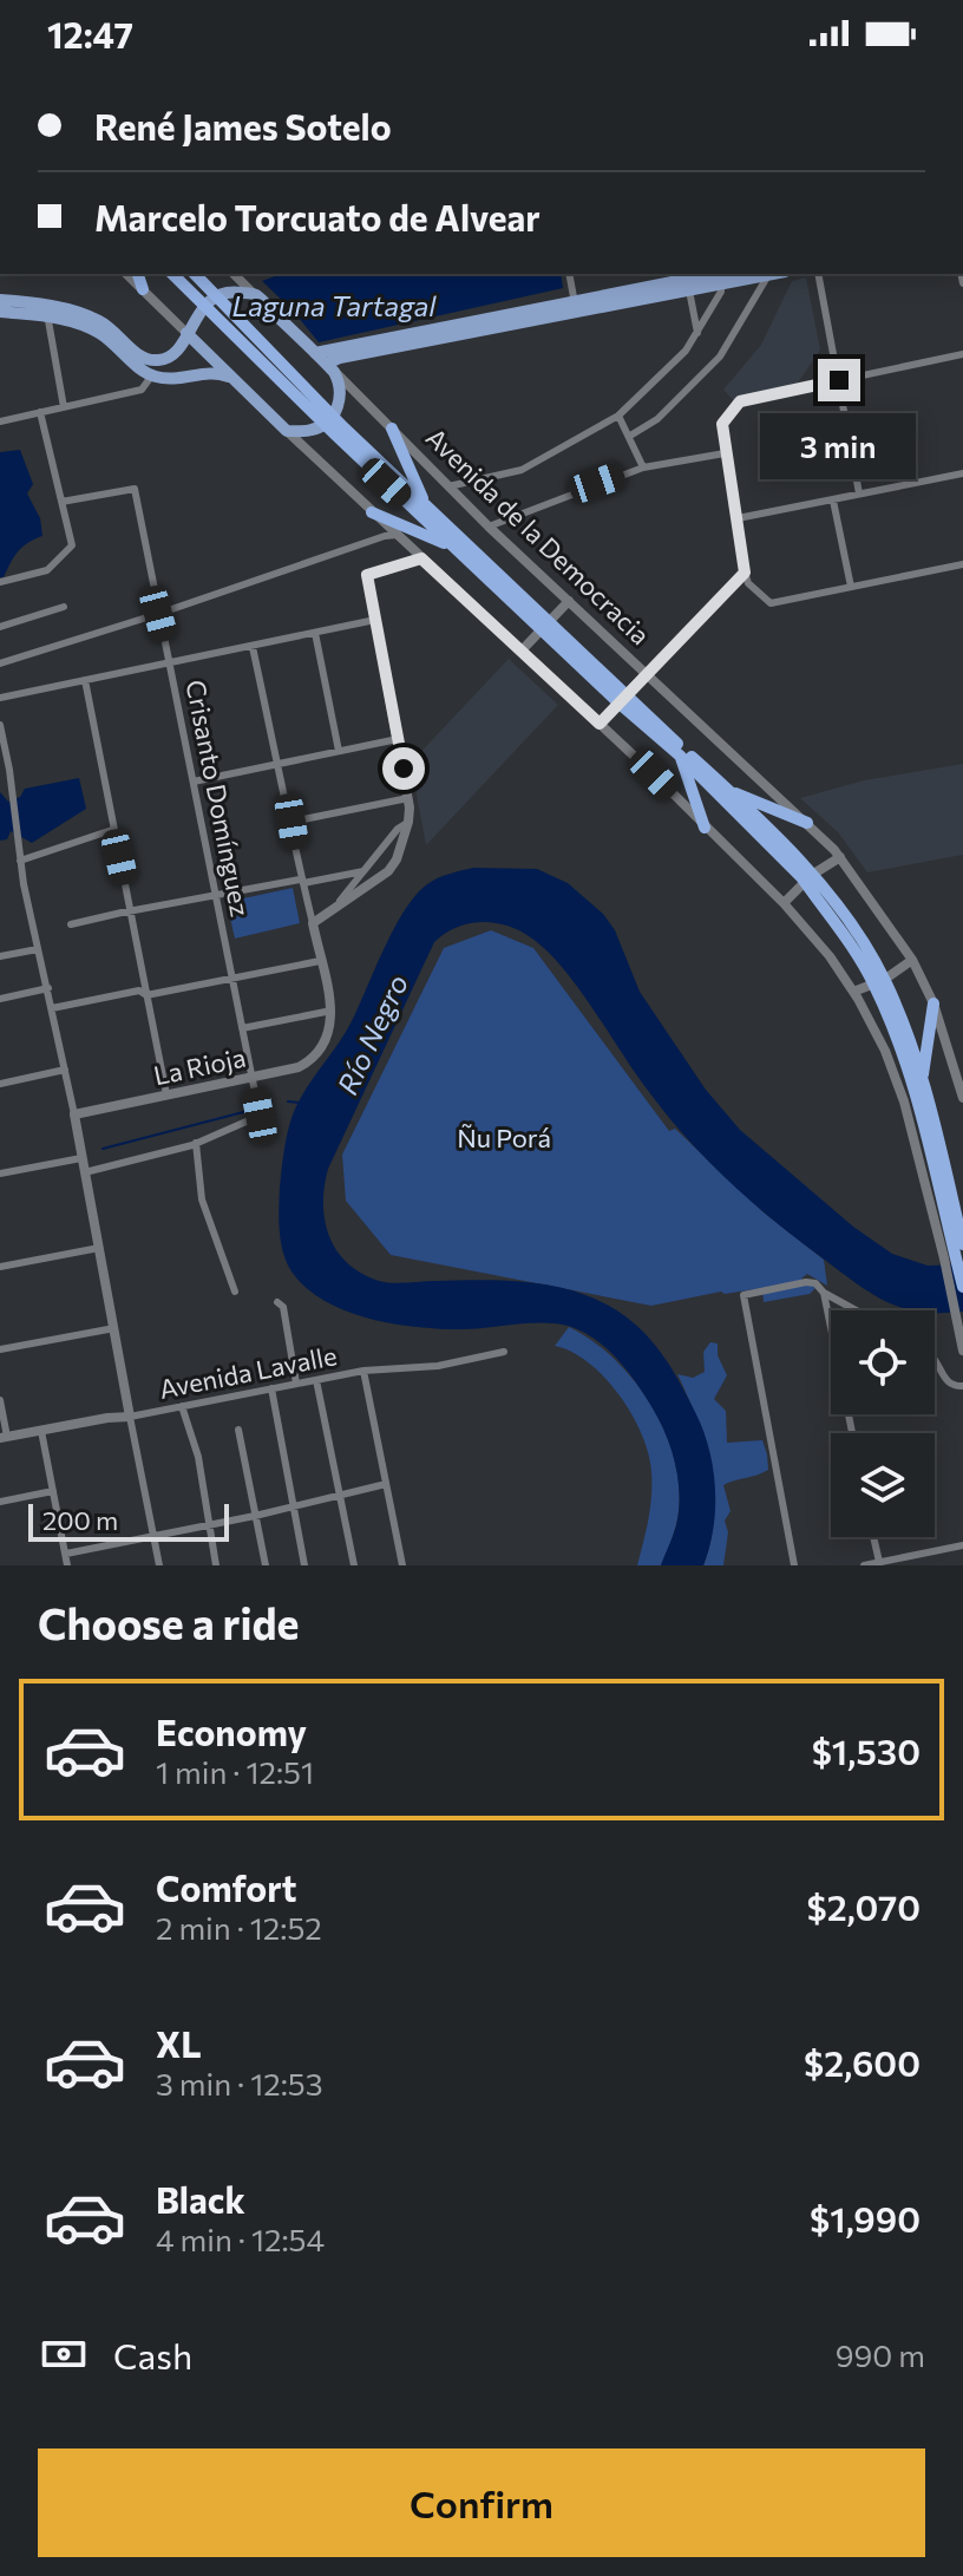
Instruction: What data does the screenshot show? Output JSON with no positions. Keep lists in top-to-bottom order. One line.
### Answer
{"streets":{"street":["Avenida de la Democracia","Crisanto Domínguez","La Rioja","Avenida Lavalle"]},"crossings":[["Crisanto Domínguez","La Rioja"]],"water":["Laguna Tartagal","Río Negro"],"parks":["Ñu Porá"],"scale_bar":"200 m","page":{"status":"12:47","banner":["René James Sotelo","Marcelo Torcuato de Alvear"],"bubble":"3 min","scale":"200 m","heading":"Choose a ride","list":[{"name":"Economy","note":"1 min · 12:51","value":"$1,530"},{"name":"Comfort","note":"2 min · 12:52","value":"$2,070"},{"name":"XL","note":"3 min · 12:53","value":"$2,600"},{"name":"Black","note":"4 min · 12:54","value":"$1,990"}],"pay":["Cash","990 m"],"buttons":"Confirm"}}
